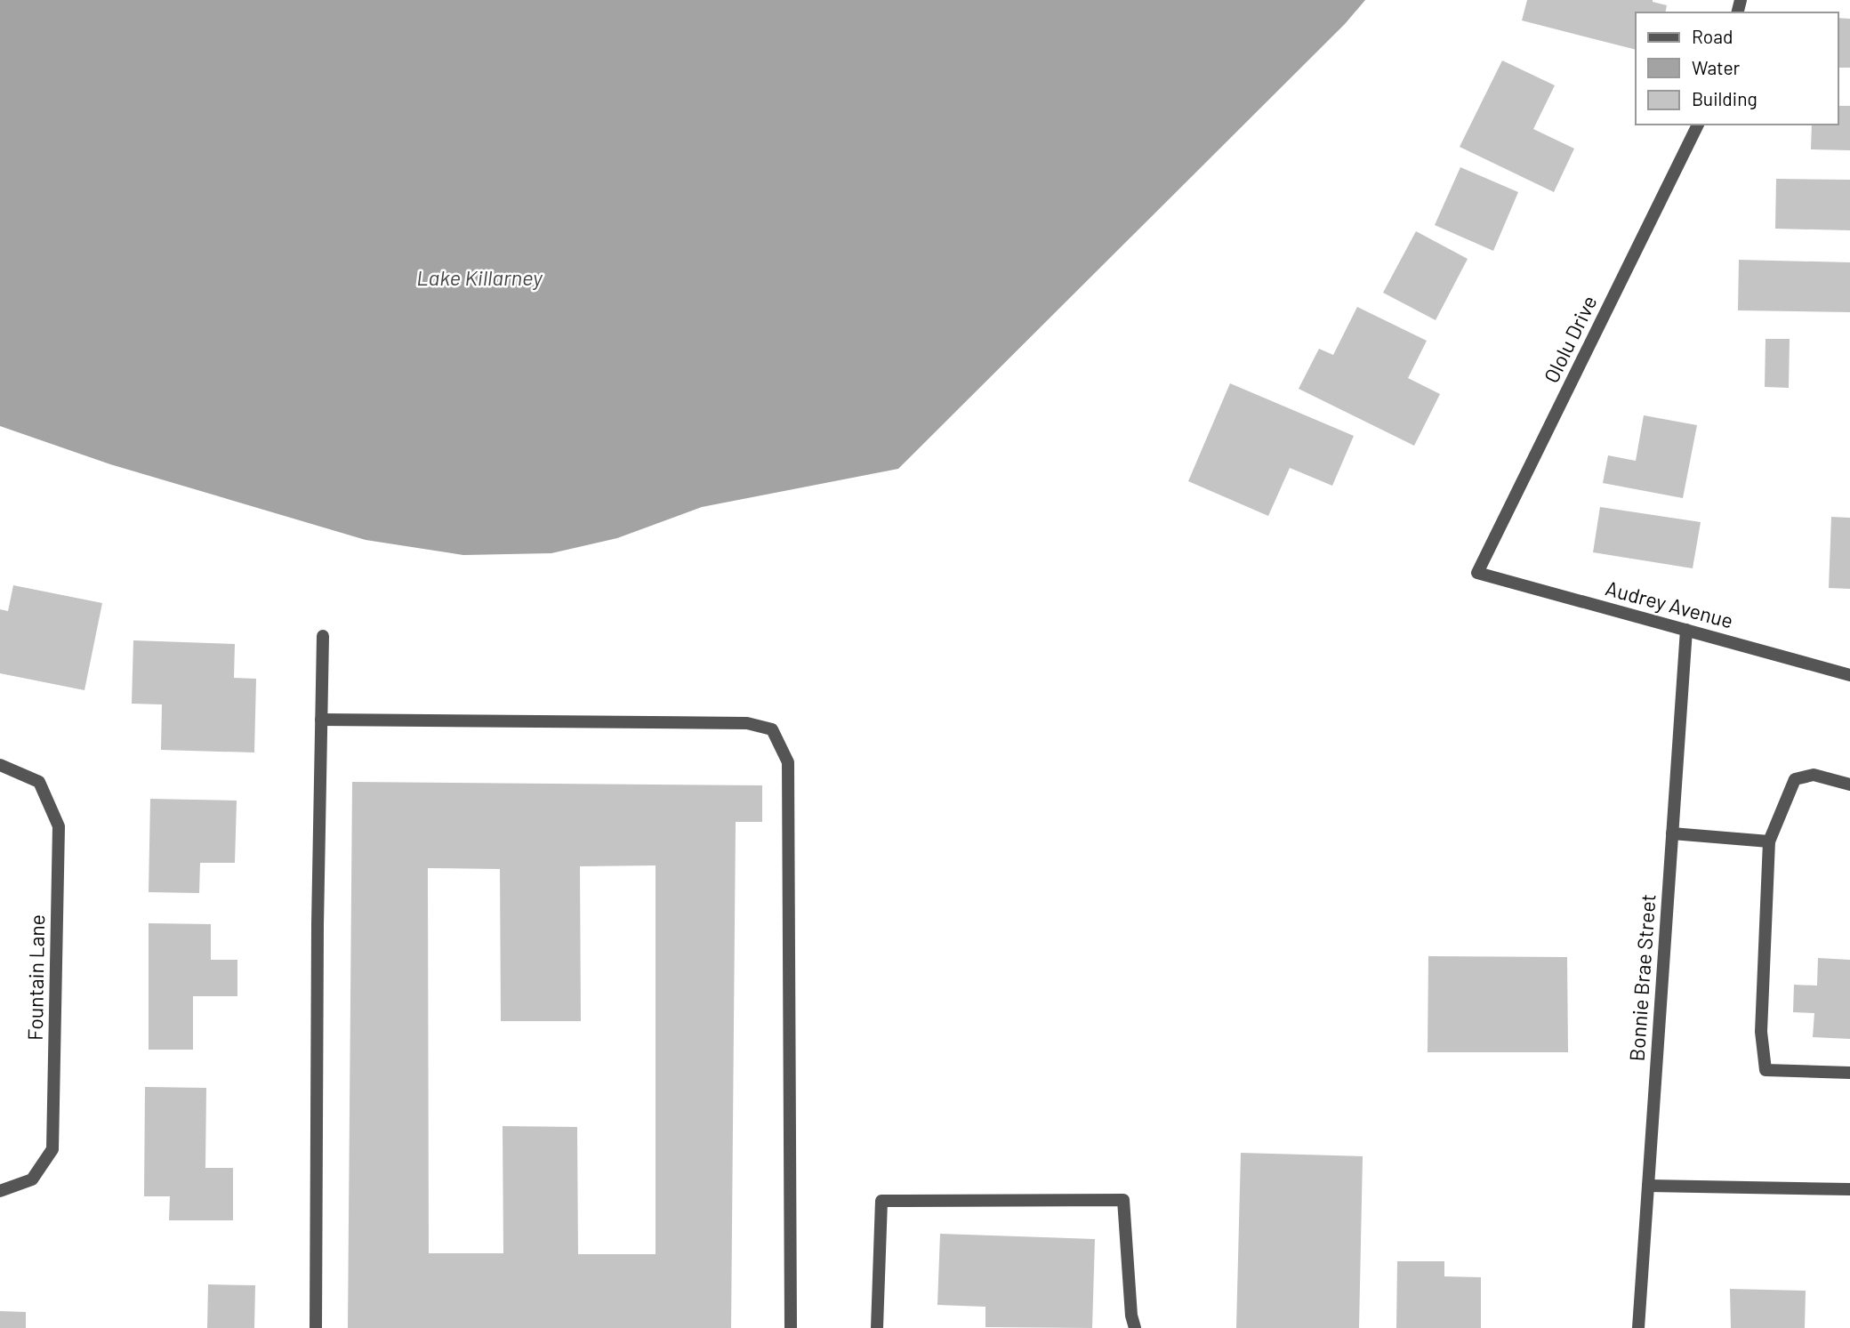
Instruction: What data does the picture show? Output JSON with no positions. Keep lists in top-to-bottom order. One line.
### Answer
{"streets":{"street":["Ololu Drive","Audrey Avenue","Fountain Lane","Bonnie Brae Street"]},"crossings":[["Ololu Drive","Audrey Avenue"],["Audrey Avenue","Bonnie Brae Street"]],"water":["Lake Killarney"],"legend":["Road","Water","Building"]}
